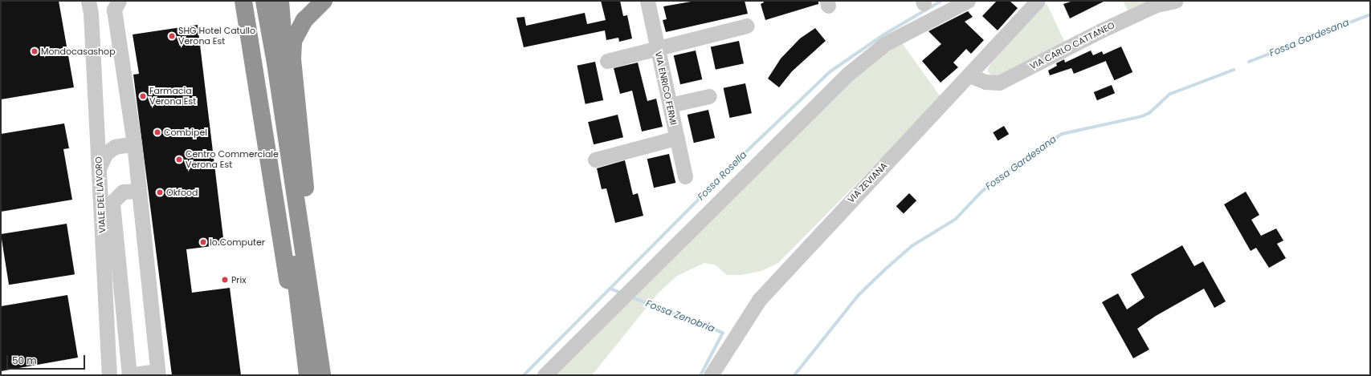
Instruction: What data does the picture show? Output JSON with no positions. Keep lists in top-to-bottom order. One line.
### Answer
{"streets":{"street":["VIA CARLO CATTANEO","VIA ENRICO FERMI","VIA ZEVIANA","VIALE DEL LAVORO"]},"crossings":[["VIA CARLO CATTANEO","VIA ZEVIANA"]],"water":["Fossa Gardesana","Fossa Rosella","Fossa Zenobria"],"places":["SHG Hotel Catullo Verona Est","Mondocasashop","Farmacia Verona Est","Combipel","Centro Commerciale Verona Est","Okfood","Io Computer","Prix"],"scale_bar":"50 m"}
